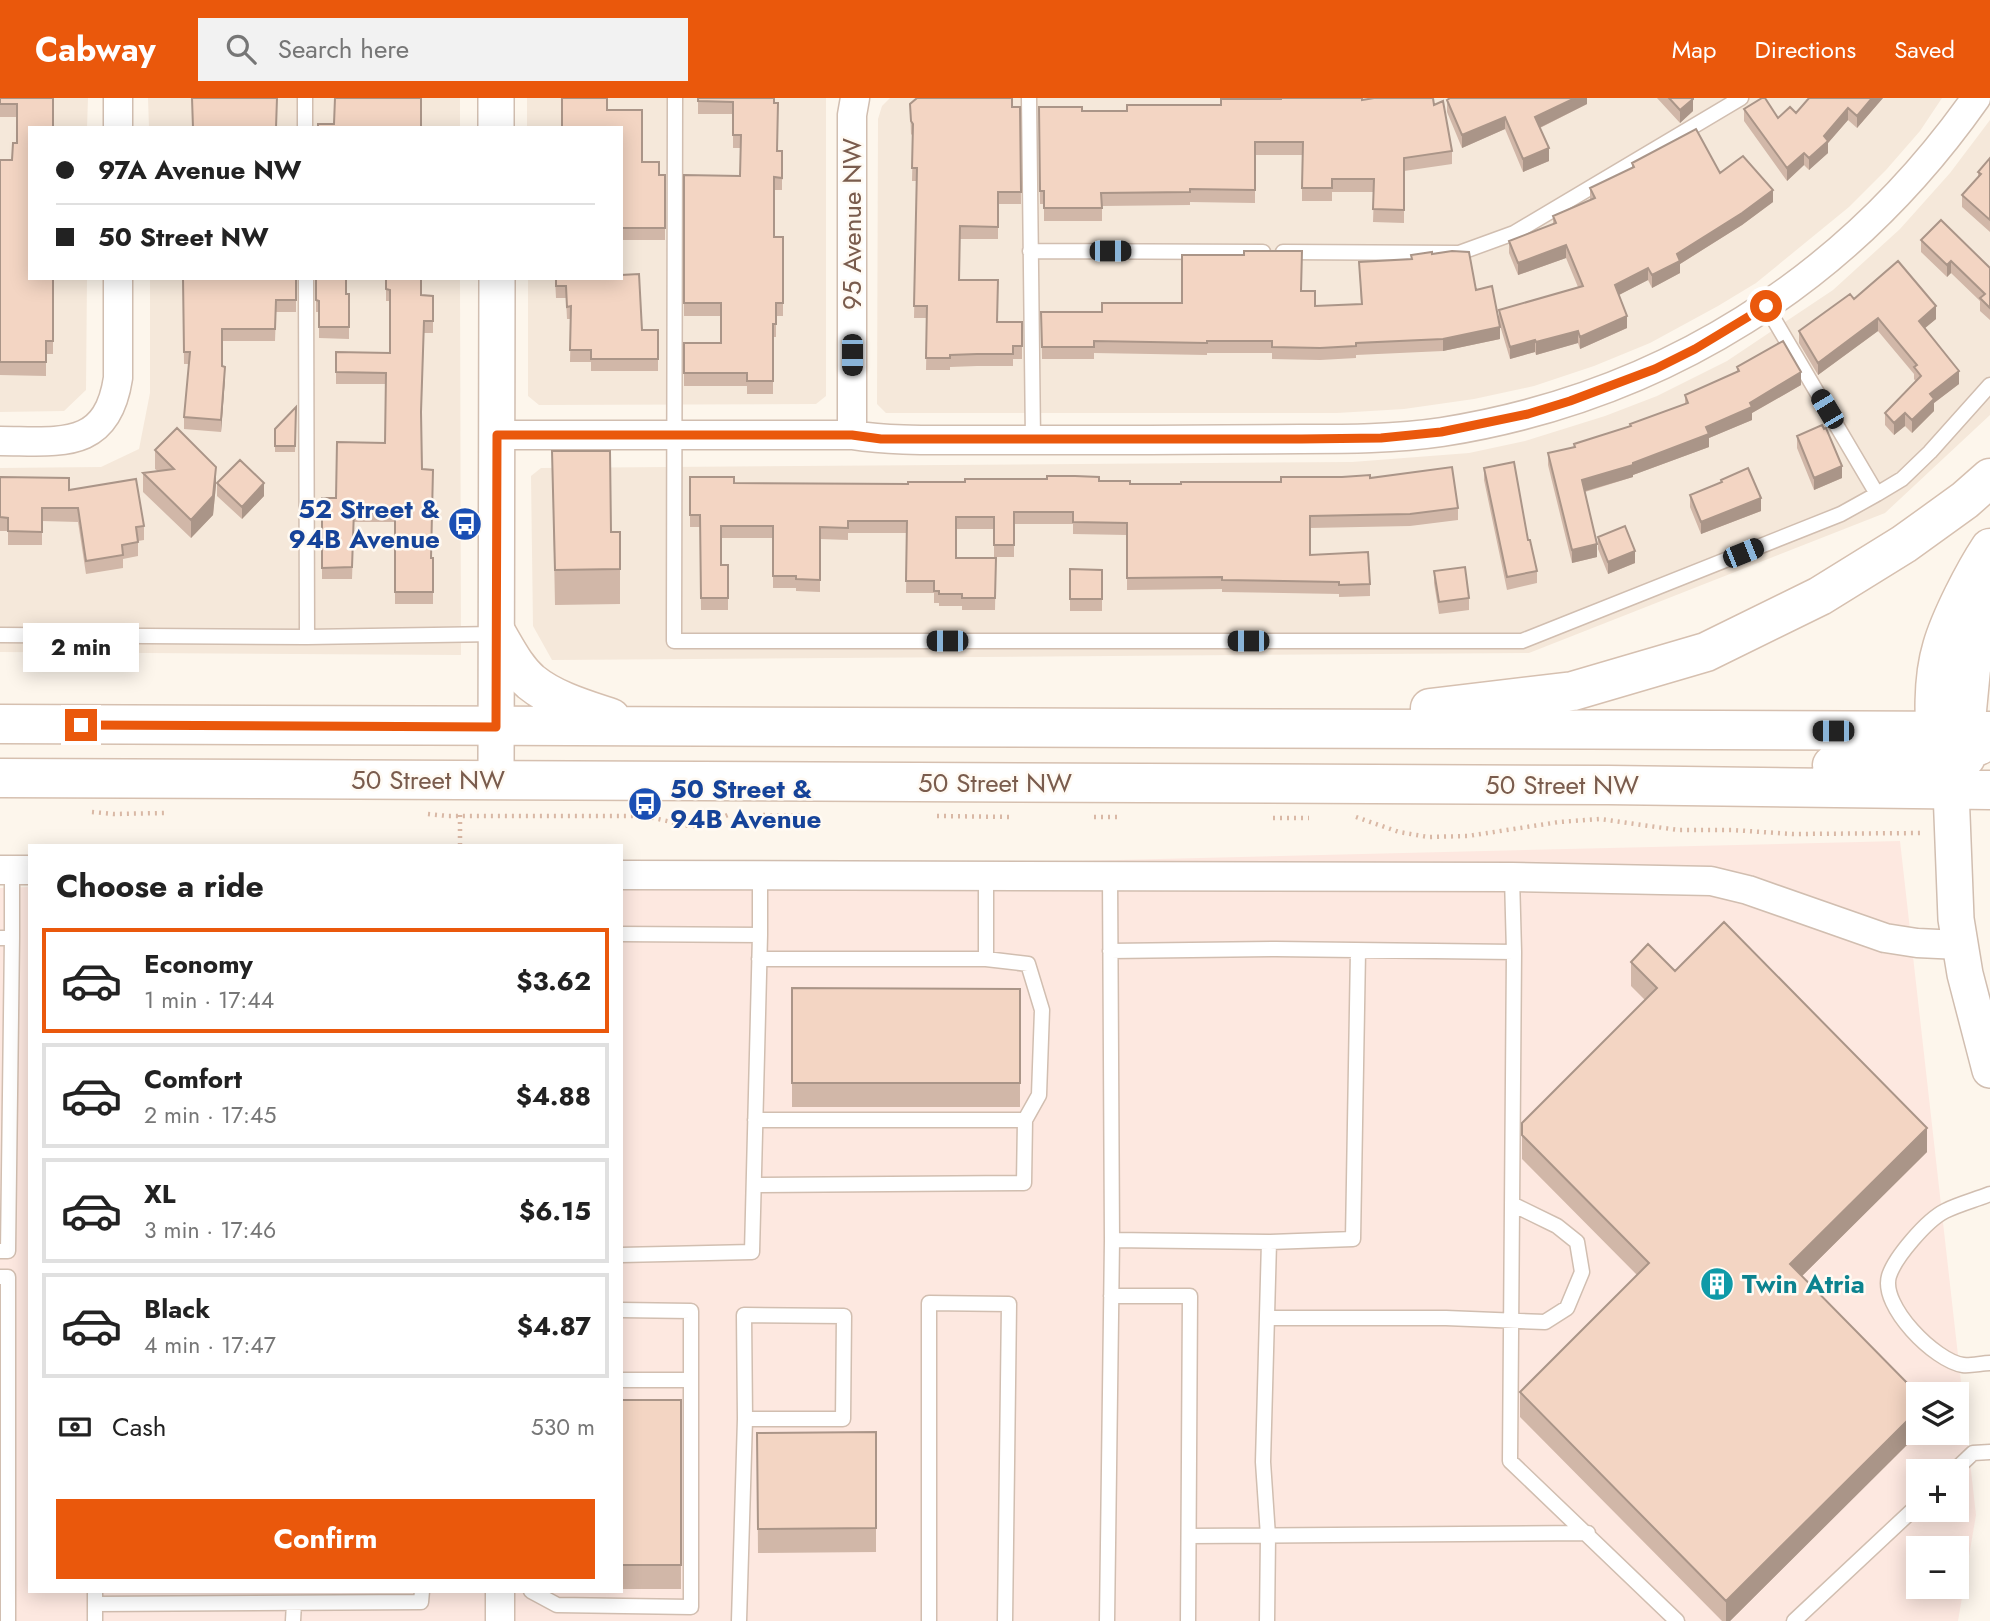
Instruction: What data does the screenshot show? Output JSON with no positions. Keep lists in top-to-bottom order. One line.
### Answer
{"streets":{"main road":["50 Street NW"],"street":["95 Avenue NW"]},"places":{"bus stop":["52 Street & 94B Avenue","50 Street & 94B Avenue"],"building":["Twin Atria"]},"page":{"header":"Cabway","search":"Search here","nav":["Map","Directions","Saved"],"banner":["97A Avenue NW","50 Street NW"],"bubble":"2 min","heading":"Choose a ride","list":[{"name":"Economy","note":"1 min · 17:44","value":"$3.62"},{"name":"Comfort","note":"2 min · 17:45","value":"$4.88"},{"name":"XL","note":"3 min · 17:46","value":"$6.15"},{"name":"Black","note":"4 min · 17:47","value":"$4.87"}],"map_buttons":["+","−"],"pay":["Cash","530 m"],"buttons":"Confirm"}}
